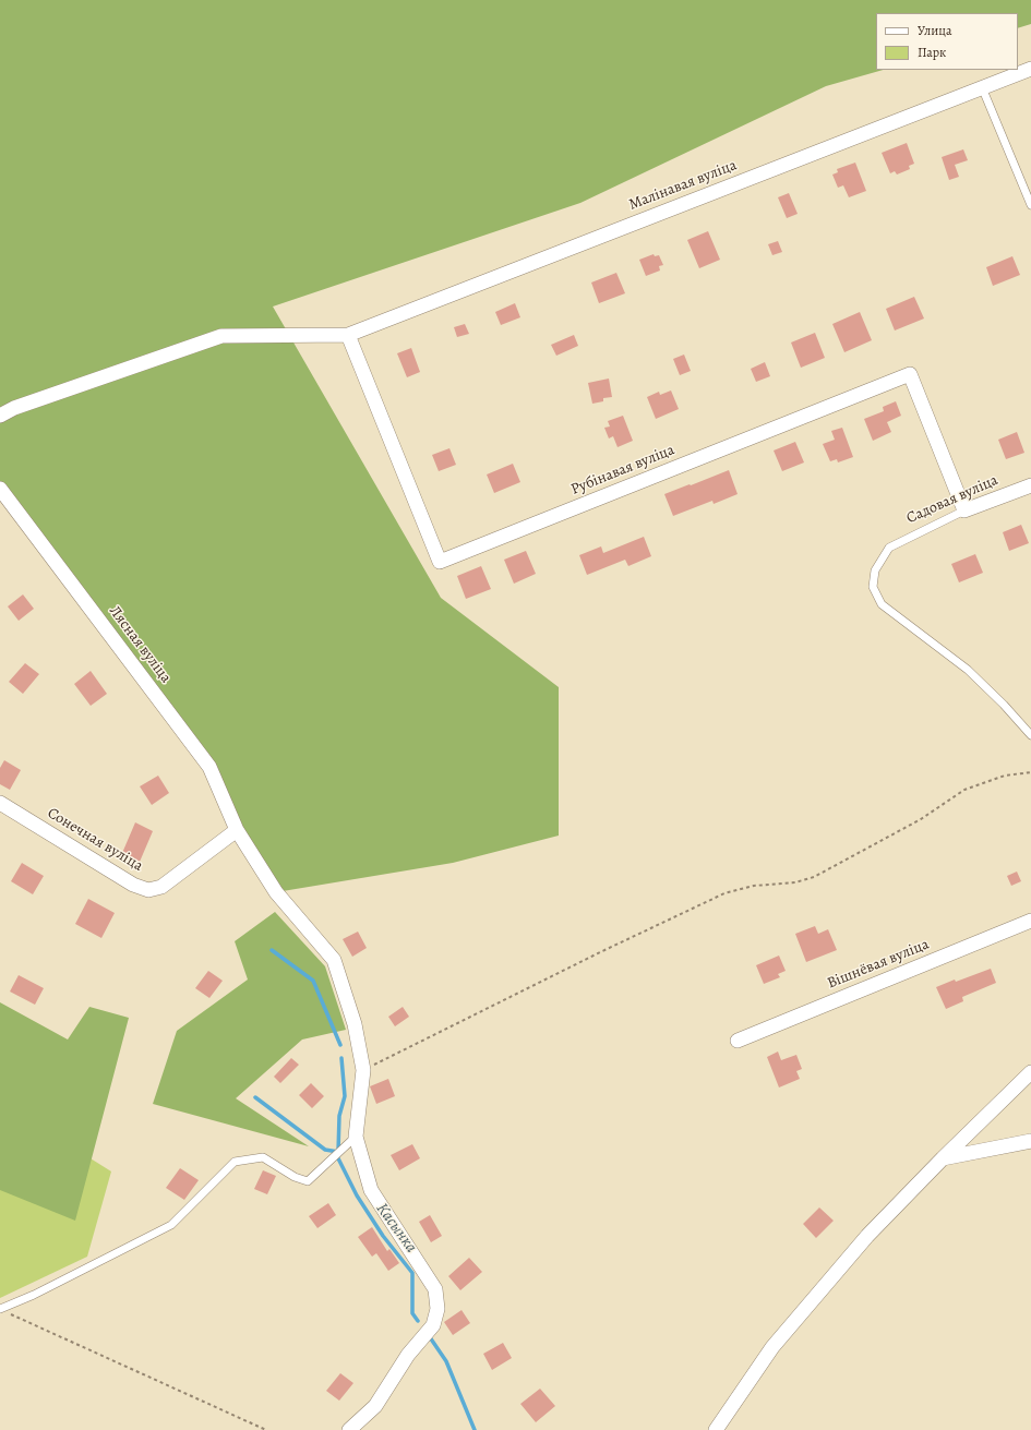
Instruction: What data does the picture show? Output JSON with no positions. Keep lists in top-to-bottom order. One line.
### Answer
{"streets":{"street":["Малінавая вуліца","Рубінавая вуліца","Садовая вуліца","Лясная вуліца","Сонечная вуліца","Вішнёвая вуліца"]},"crossings":[["Малінавая вуліца","Рубінавая вуліца"],["Рубінавая вуліца","Садовая вуліца"],["Лясная вуліца","Сонечная вуліца"]],"water":["Касынка"],"legend":["Улица","Парк"]}
